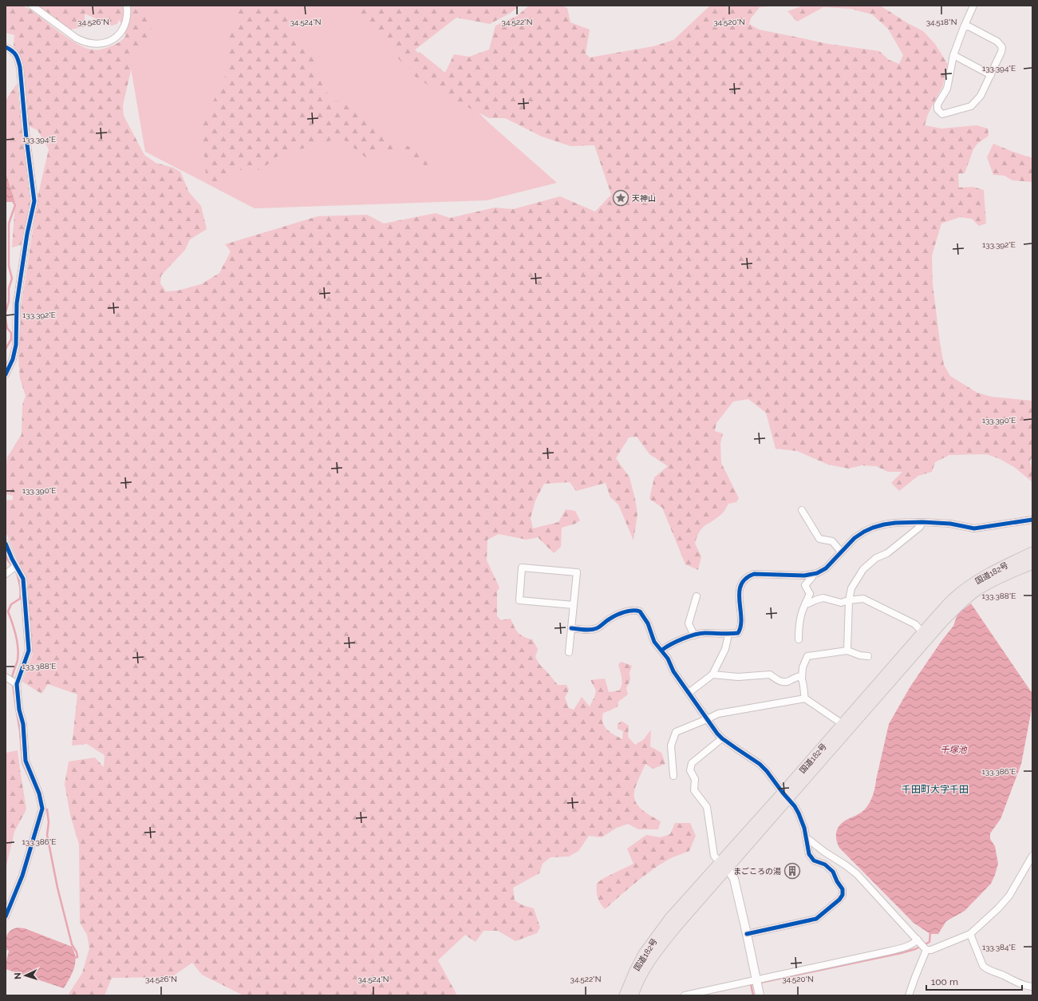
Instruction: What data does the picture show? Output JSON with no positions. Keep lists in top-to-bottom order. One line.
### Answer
{"streets":{"highway":["国道182号"]},"districts":["千田町大字千田"],"water":["千塚池"],"places":{"place":["天神山"],"building":["まごころの湯"]},"scale_bar":"100 m","north":"left","coordinates":["34.526°N","34.524°N","34.522°N","34.520°N","34.518°N","133.394°E","133.392°E","133.390°E","133.388°E","133.386°E","133.384°E"]}
